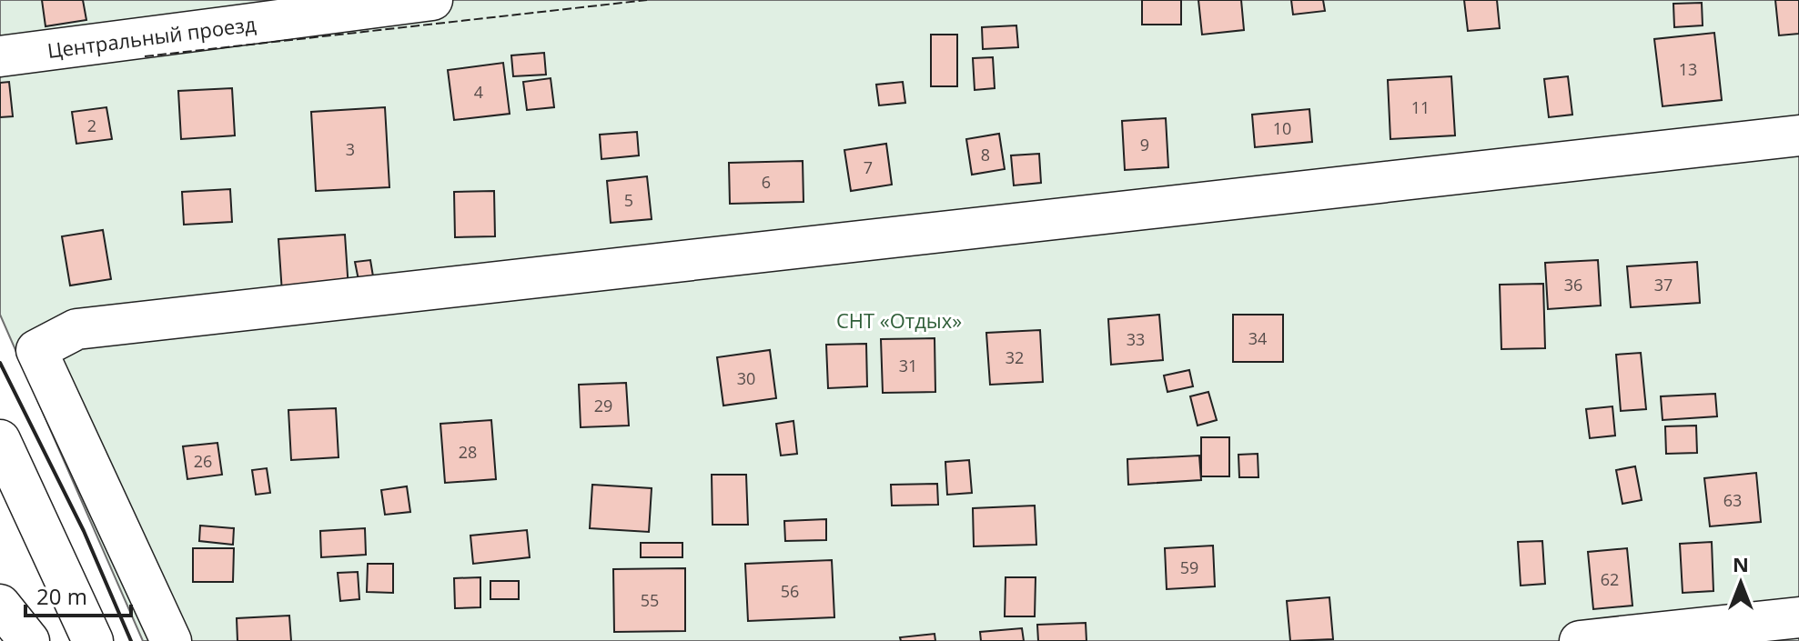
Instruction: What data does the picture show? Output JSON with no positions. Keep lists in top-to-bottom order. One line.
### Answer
{"streets":{"street":["Центральный проезд"]},"parks":["СНТ «Отдых»"],"house_numbers":["13","4","11","2","10","9","3","8","7","6","5","36","37","34","33","32","31","30","29","28","26","63","59","62","56","55"],"scale_bar":"20 m","north":"top"}
